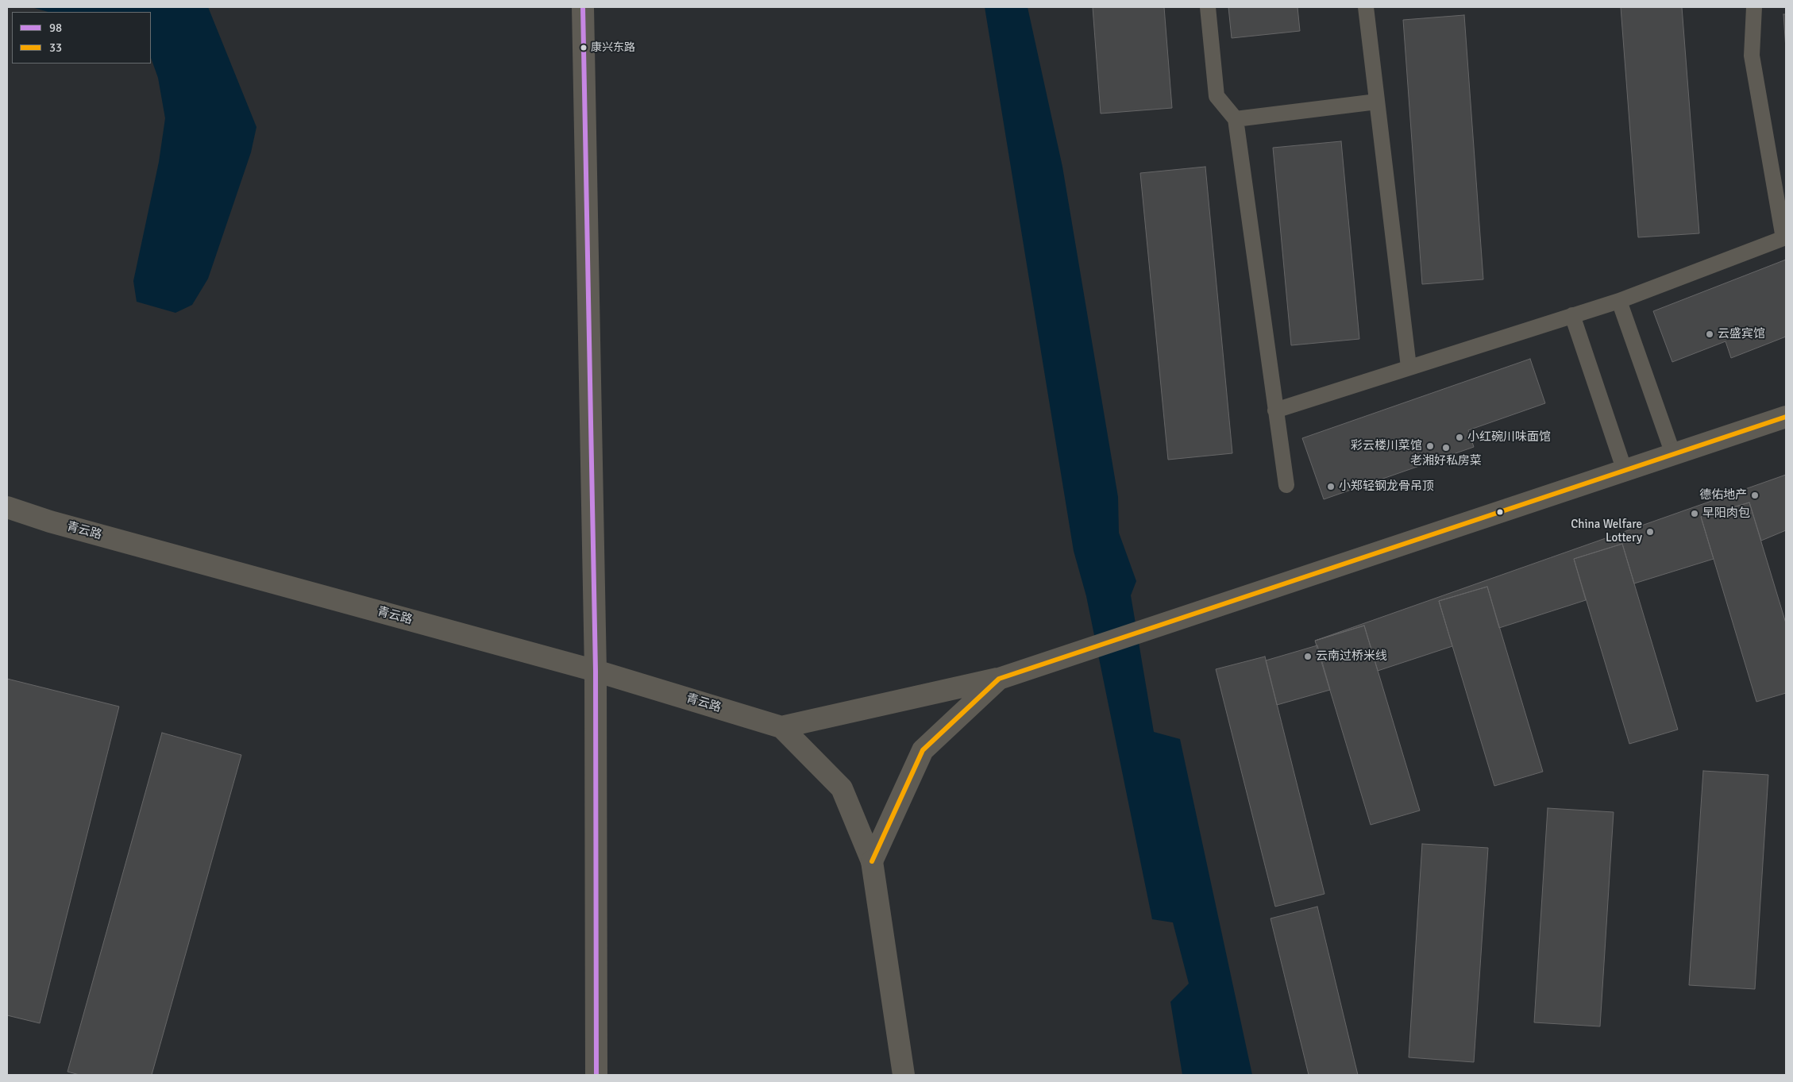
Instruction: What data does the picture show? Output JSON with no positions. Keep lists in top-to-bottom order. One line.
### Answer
{"streets":{"street":["青云路"]},"places":["康兴东路","云盛宾馆","小红碗川味面馆","彩云楼川菜馆","老湘好私房菜","小郑轻钢龙骨吊顶","德佑地产","早阳肉包","China Welfare Lottery","云南过桥米线"],"lines":["transit line 98","transit line 33"],"legend":["98","33"]}
